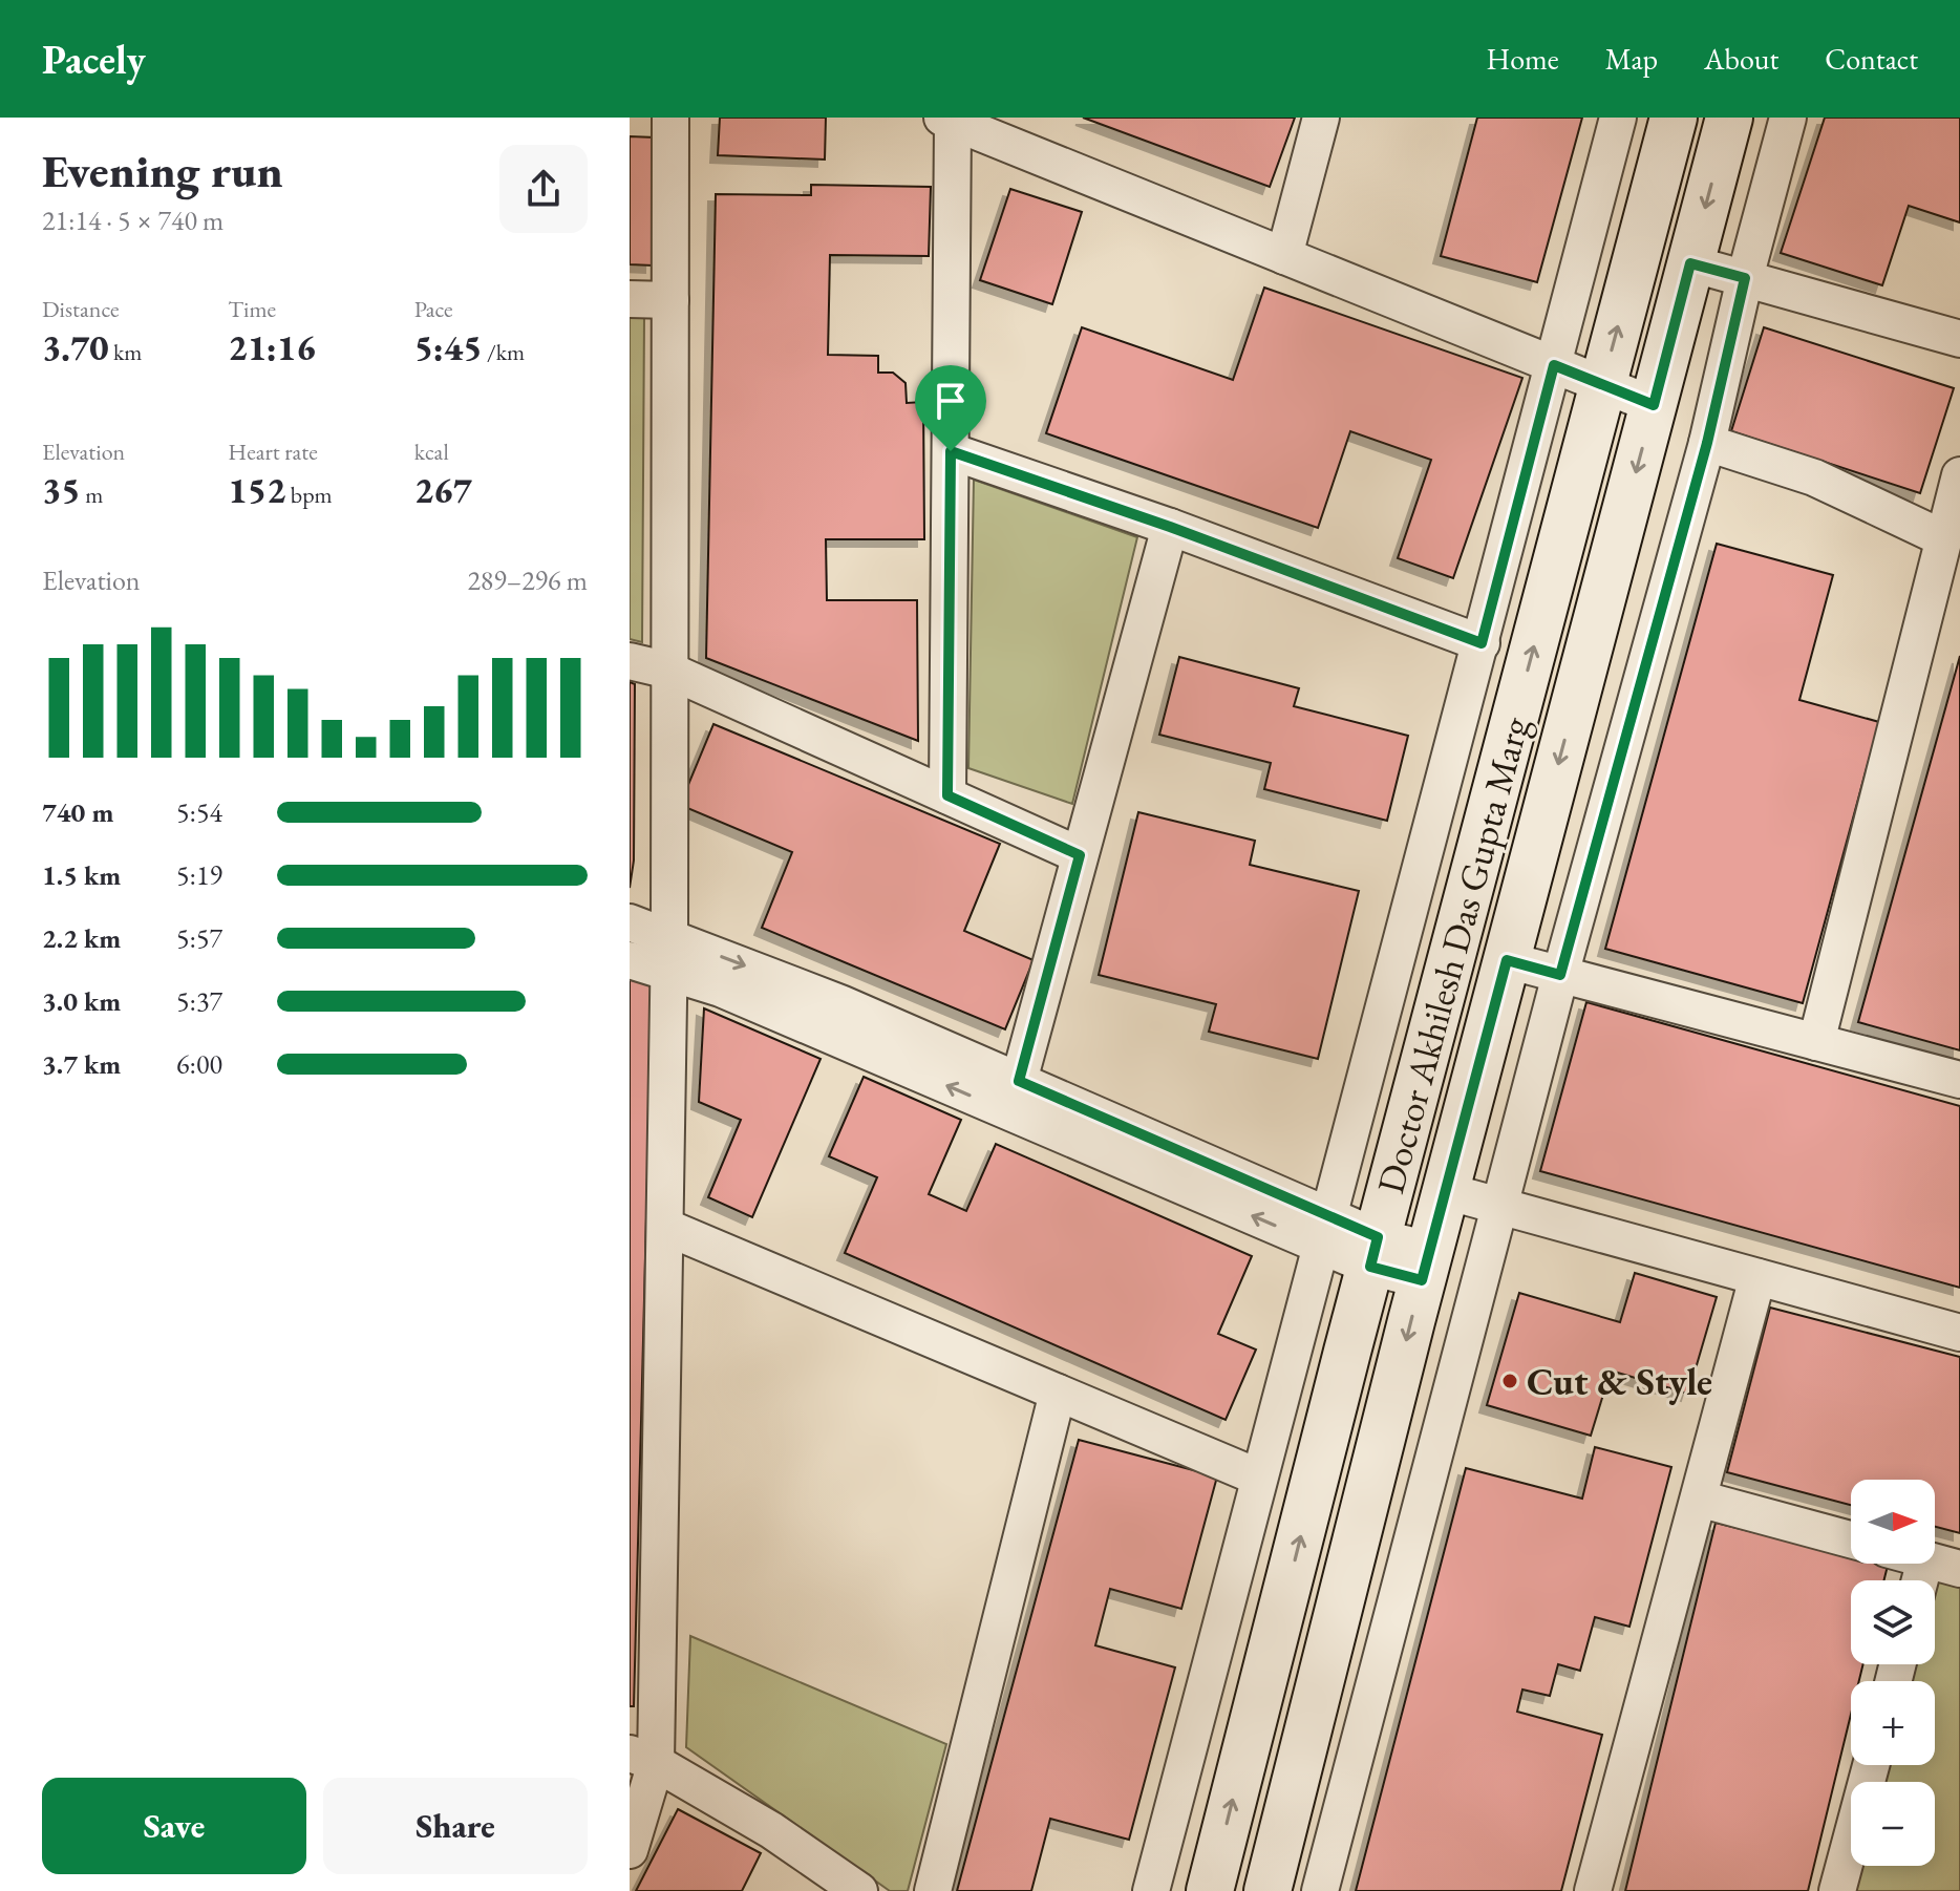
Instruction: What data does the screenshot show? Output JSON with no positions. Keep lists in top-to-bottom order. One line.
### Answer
{"streets":{"street":["Doctor Akhilesh Das Gupta Marg"]},"places":["Cut & Style"],"north":"right","page":{"header":"Pacely","nav":["Home","Map","About","Contact"],"heading":["Evening run","21:14 · 5 × 740 m"],"stats":[["Distance","3.70 km"],["Time","21:16"],["Pace","5:45 /km"],["Elevation","35 m"],["Heart rate","152 bpm"],["kcal","267"]],"chart":["Elevation","289–296 m"],"list":[{"name":"740 m","note":"5:54"},{"name":"1.5 km","note":"5:19"},{"name":"2.2 km","note":"5:57"},{"name":"3.0 km","note":"5:37"},{"name":"3.7 km","note":"6:00"}],"map_buttons":["+","−"],"buttons":["Save","Share"]}}
